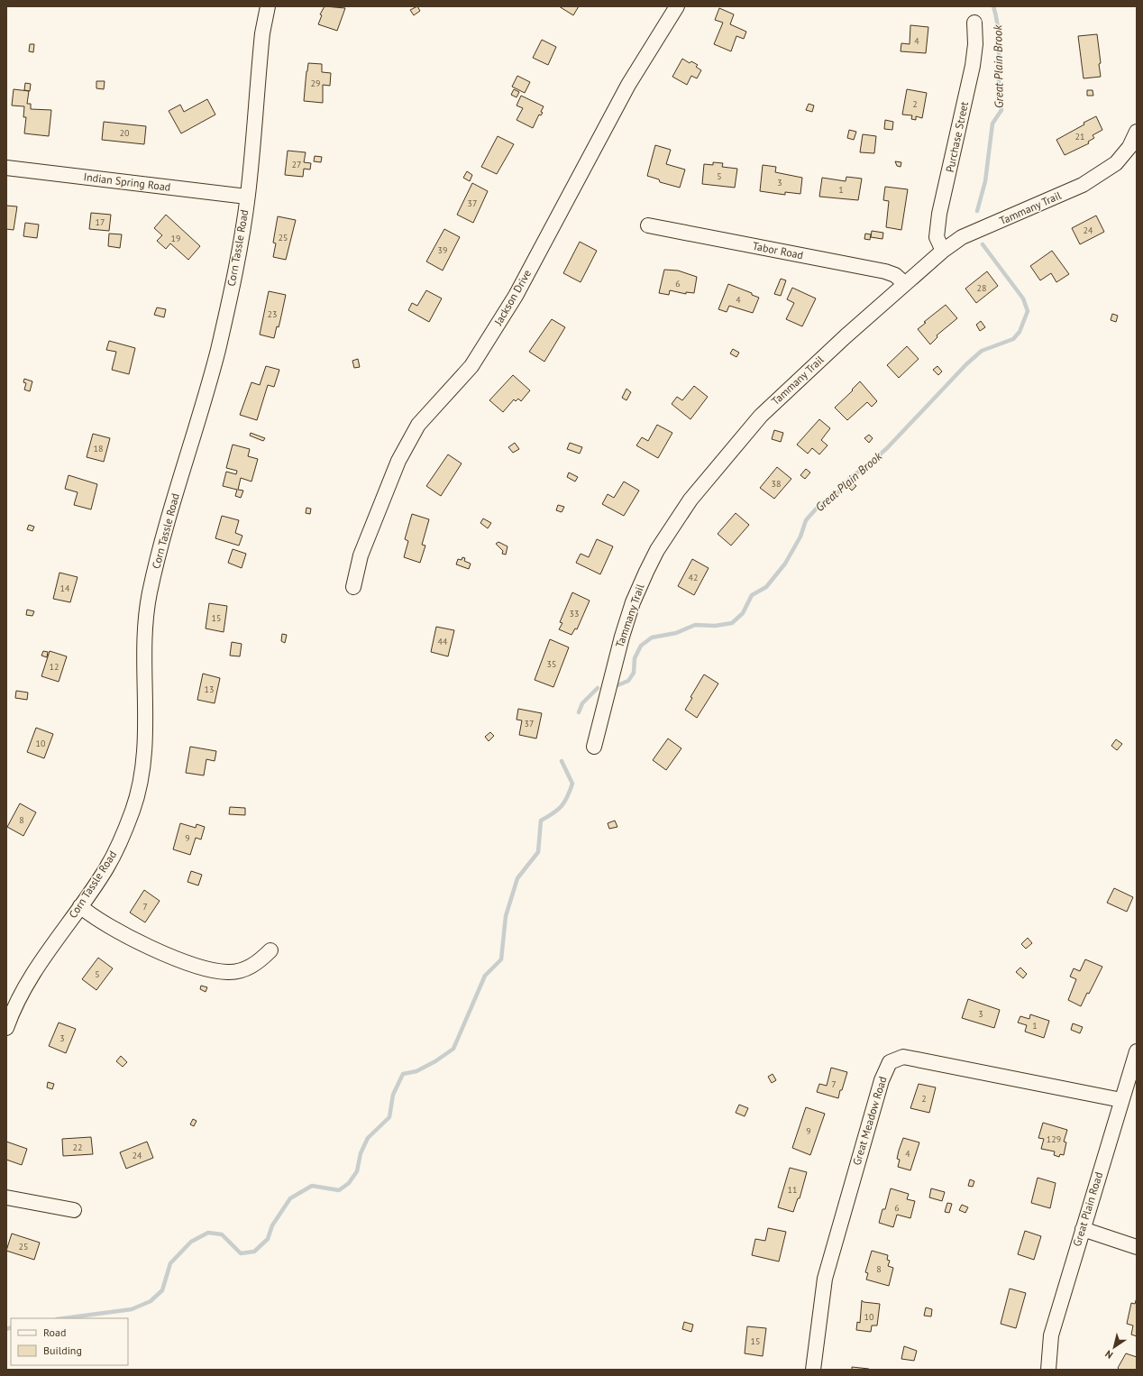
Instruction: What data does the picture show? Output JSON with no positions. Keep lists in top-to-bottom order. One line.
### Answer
{"streets":{"street":["Purchase Street","Indian Spring Road","Tammany Trail","Corn Tassle Road","Tabor Road","Jackson Drive","Great Meadow Road","Great Plain Road"]},"crossings":[["Purchase Street","Tammany Trail"],["Indian Spring Road","Corn Tassle Road"],["Tammany Trail","Tabor Road"],["Great Meadow Road","Great Plain Road"]],"water":["Great Plain Brook"],"house_numbers":["4","29","2","20","21","27","5","3","1","37","17","24","25","19","39","6","28","4","23","18","38","42","14","33","15","44","35","12","13","37","10","8","9","7","5","3","1","3","7","2","9","129","22","4","24","11","6","25","8","10","15"],"legend":["Road","Building"],"north":"bottom left"}
